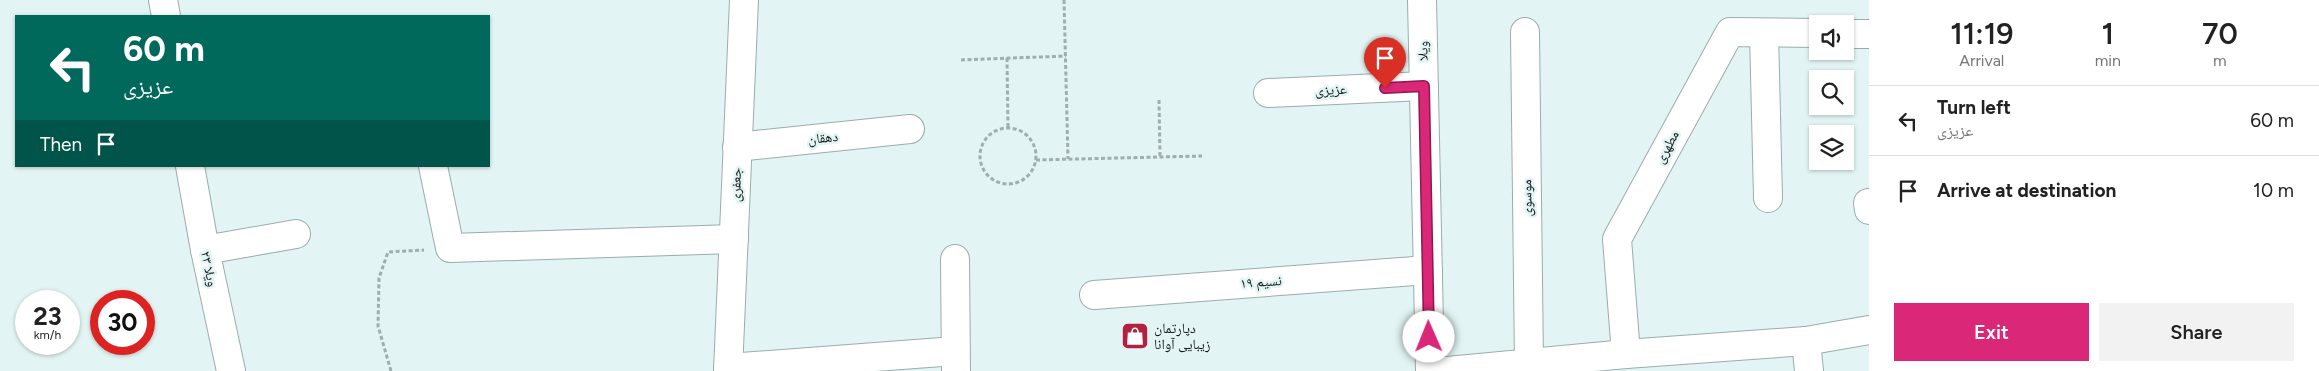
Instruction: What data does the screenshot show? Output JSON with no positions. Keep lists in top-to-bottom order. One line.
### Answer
{"streets":{"street":["ویلا","عزیزی","دهقان","مطهری","جعفری","موسوی","ویلا ۲۳","نسیم ۱۹"]},"crossings":[["ویلا","عزیزی"],["ویلا","نسیم ۱۹"],["دهقان","جعفری"]],"places":{"shop":["دپارتمان زیبایی آوانا"]},"page":{"eta":["11:19","Arrival","1","min","70","m"],"turn":["60 m","عزیزی"],"list":[{"name":"Turn left","note":"عزیزی","value":"60 m"},{"name":"Arrive at destination","value":"10 m"}],"then":"Then","speed":"23 km/h","limit":"30","buttons":["Exit","Share"]}}
